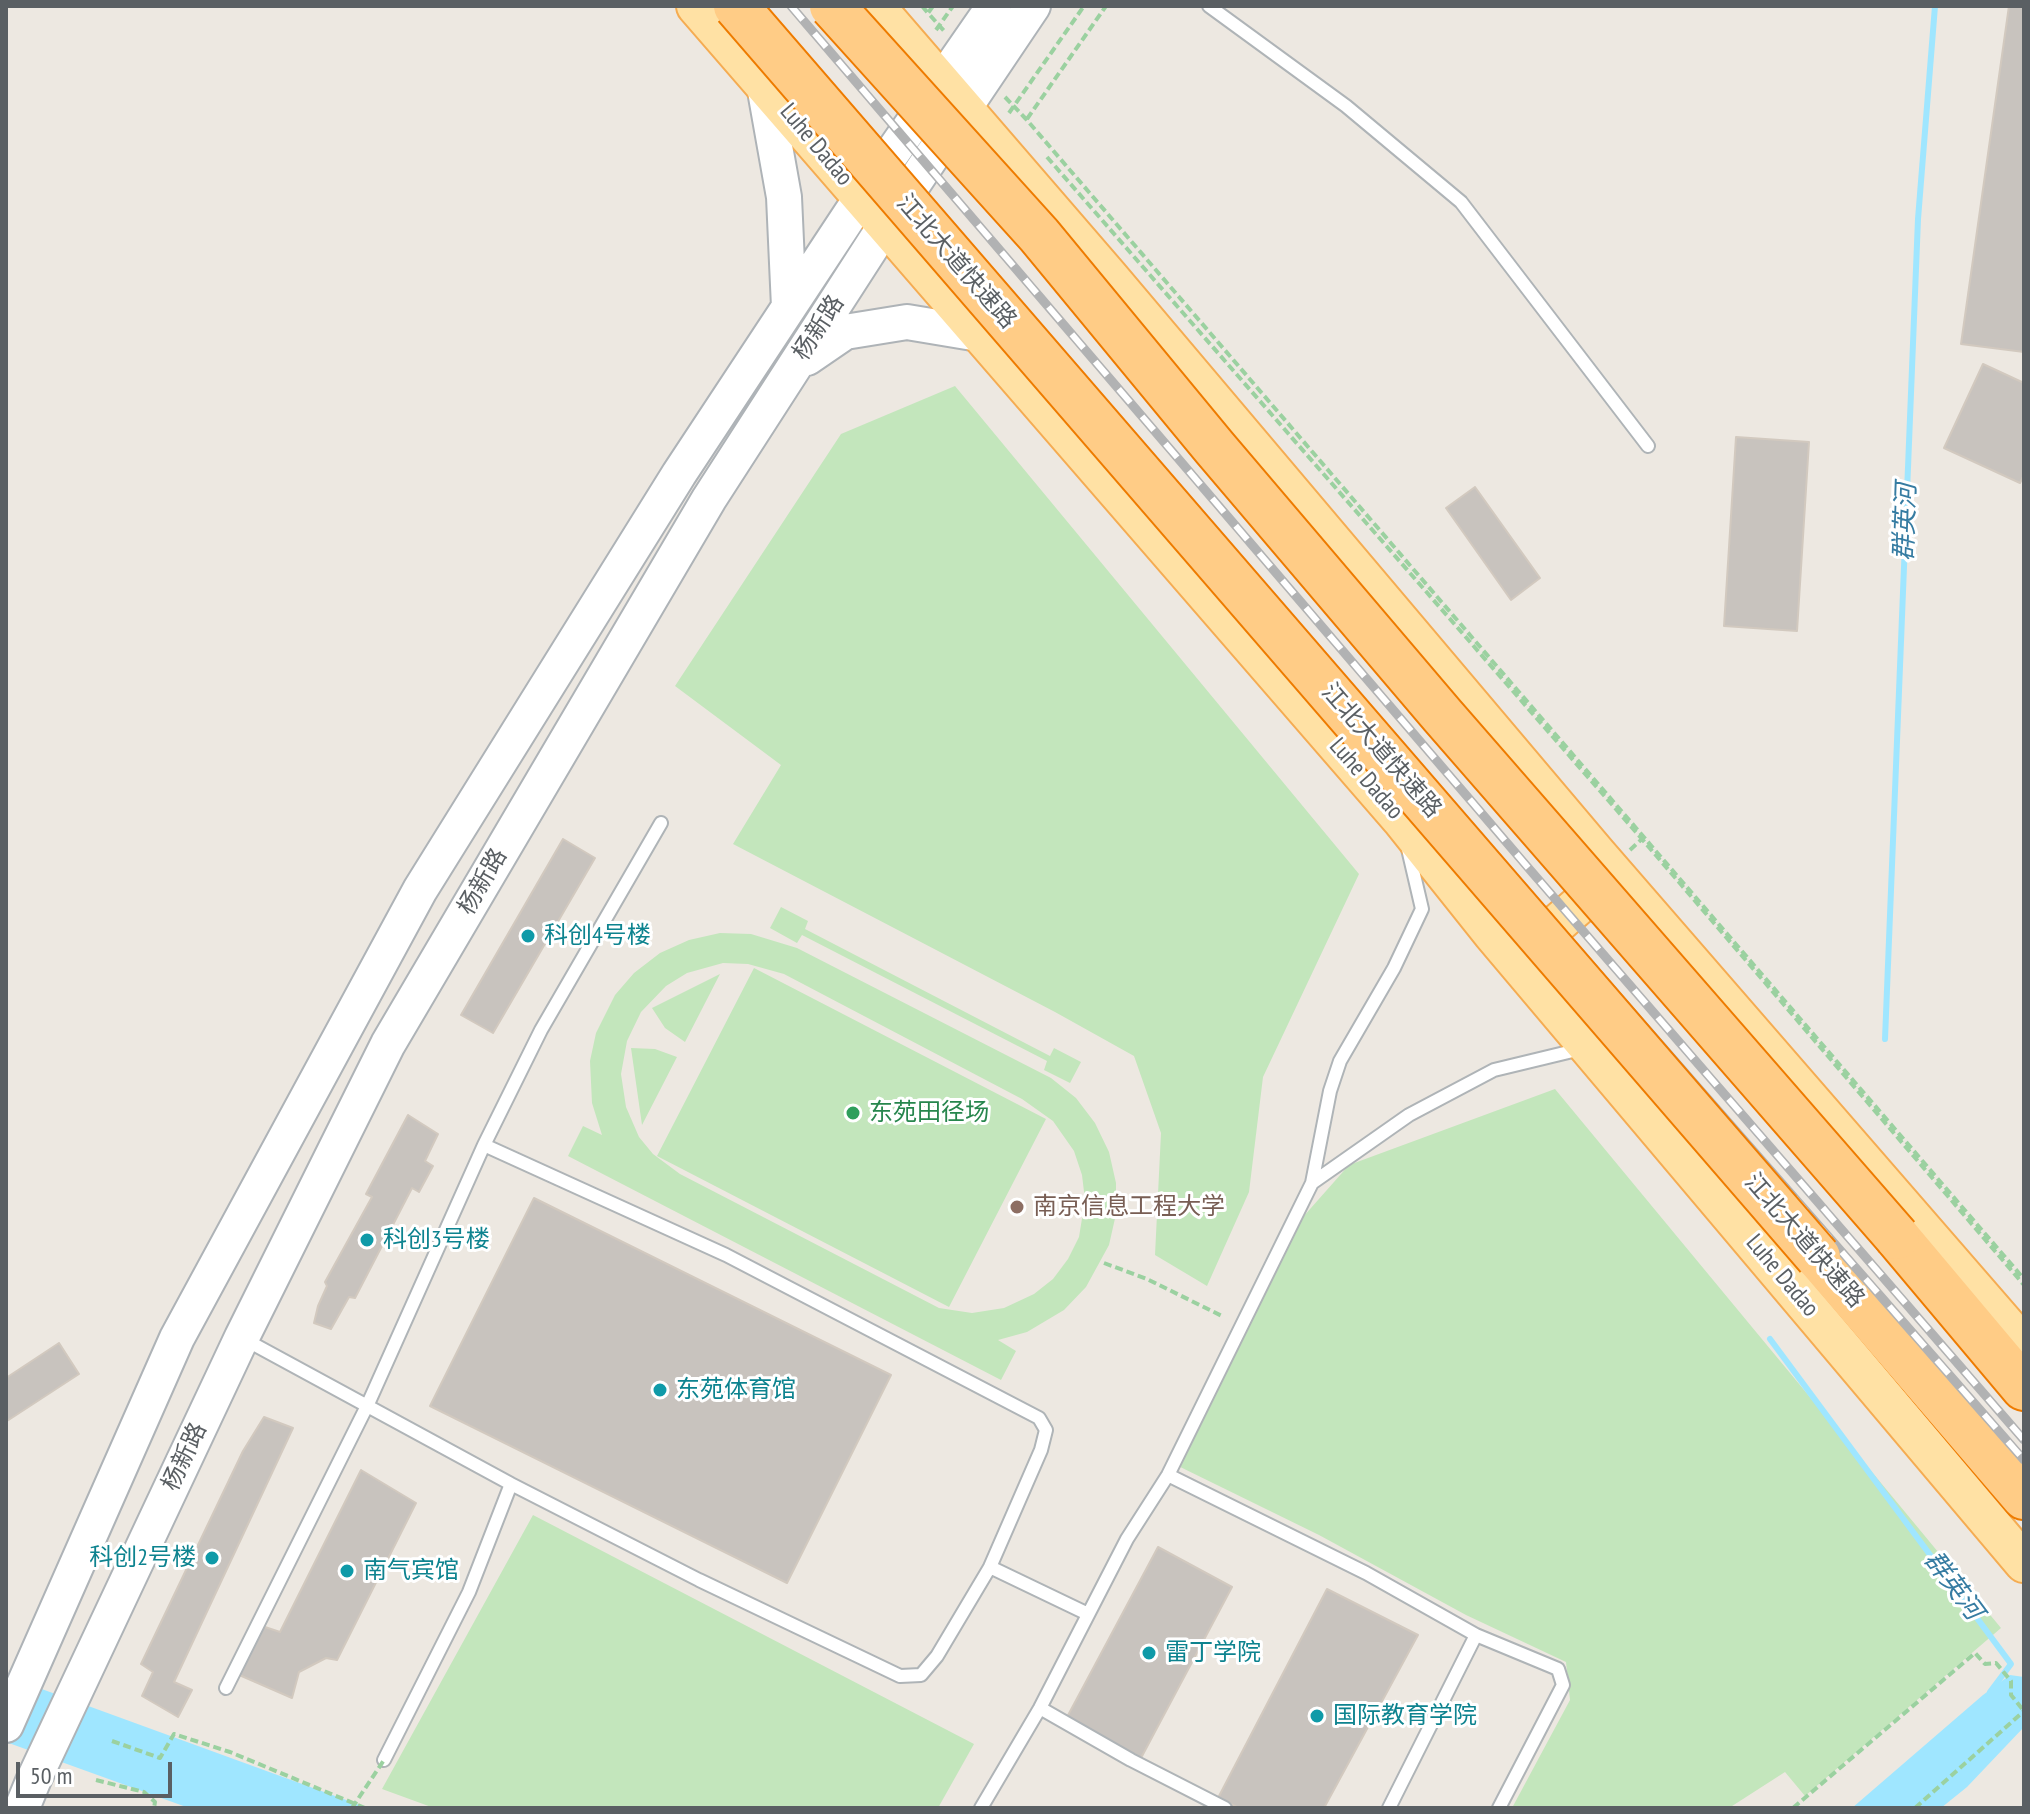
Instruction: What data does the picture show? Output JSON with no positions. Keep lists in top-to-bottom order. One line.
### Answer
{"streets":{"highway":["江北大道快速路"],"main road":["Luhe Dadao","杨新路"]},"crossings":[["Luhe Dadao","杨新路"]],"water":["群英河"],"places":["科创4号楼","东苑田径场","南京信息工程大学","科创3号楼","东苑体育馆","科创2号楼","南气宾馆","雷丁学院","国际教育学院"],"scale_bar":"50 m"}
